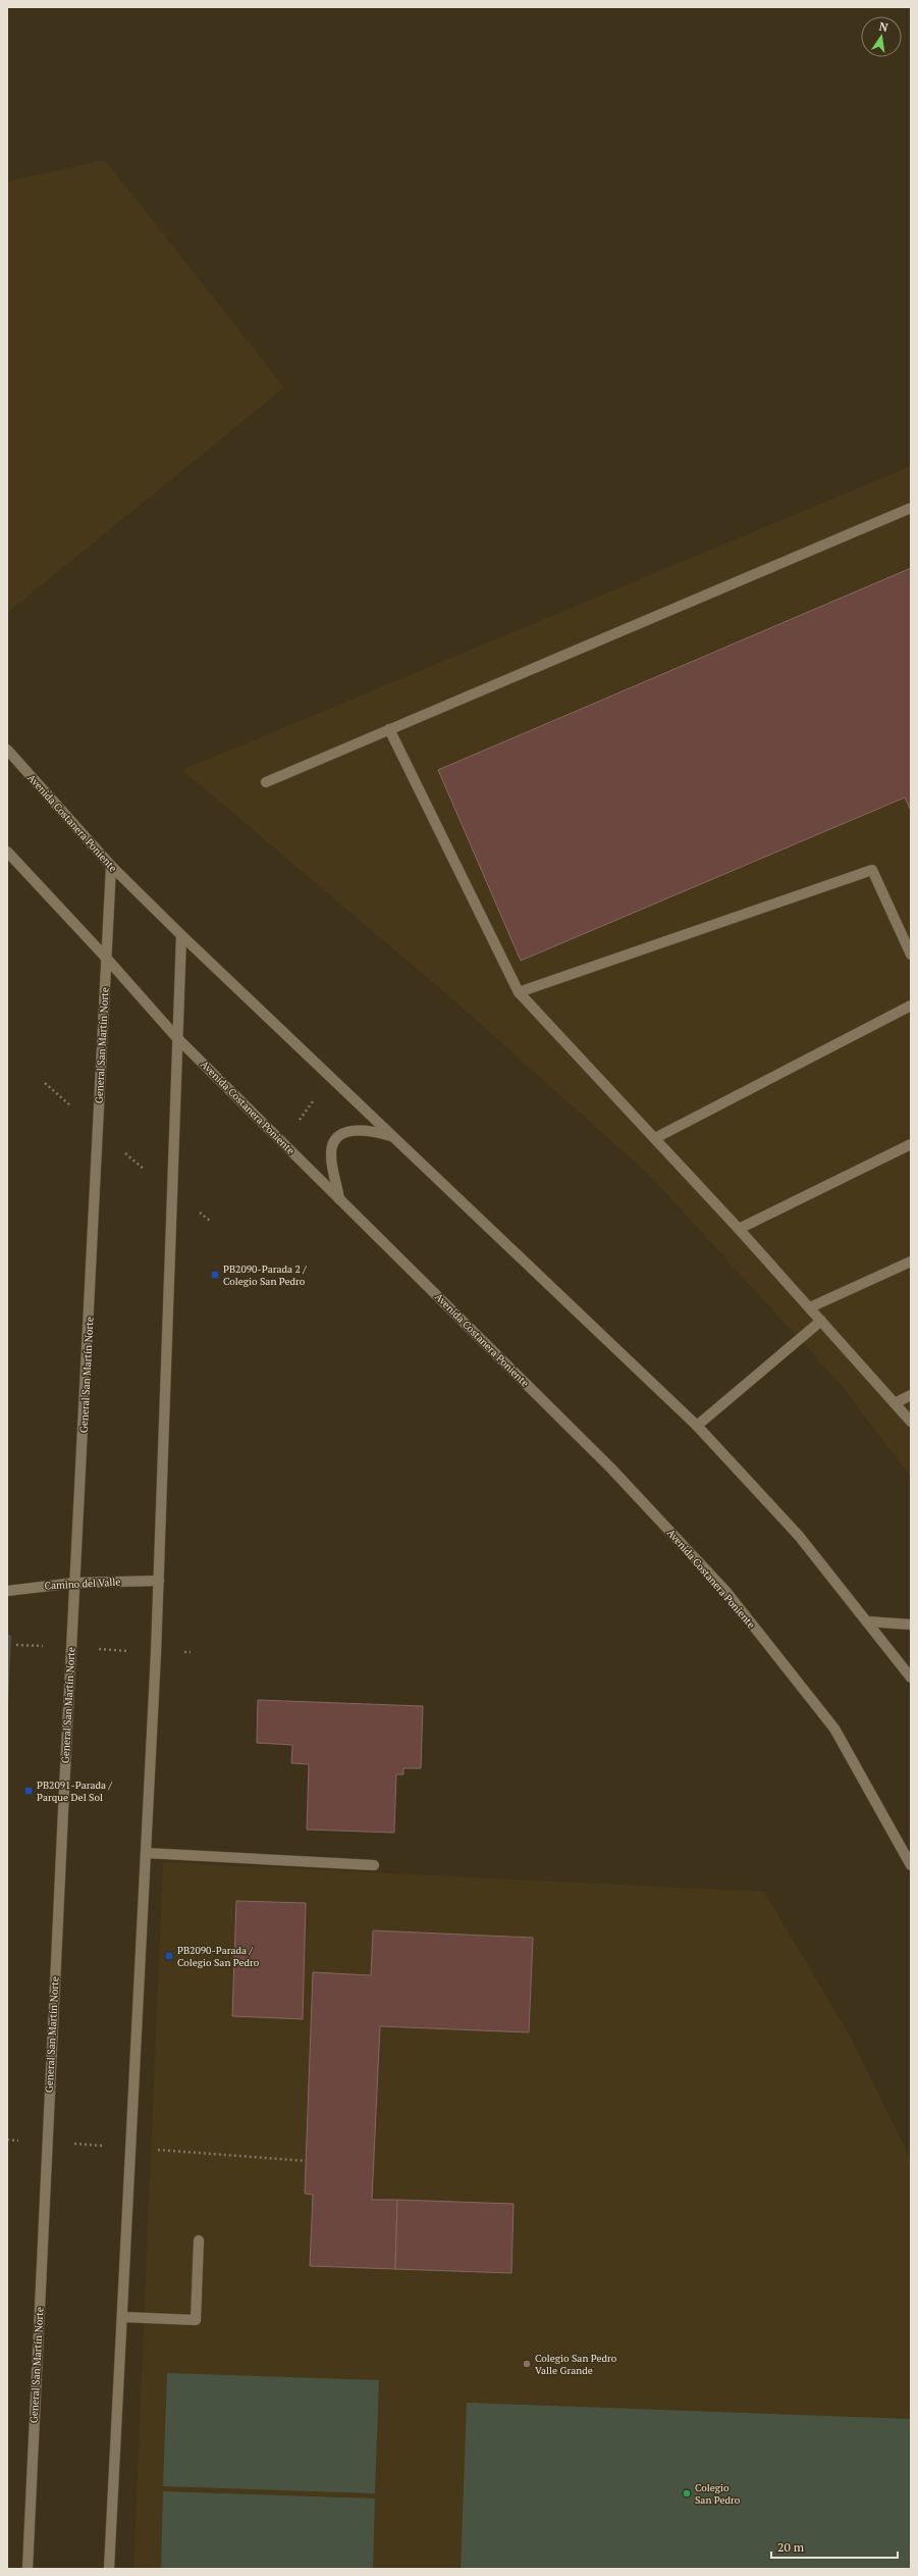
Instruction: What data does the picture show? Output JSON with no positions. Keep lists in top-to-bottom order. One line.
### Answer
{"streets":{"street":["Avenida Costanera Poniente","General San Martín Norte","Camino del Valle"]},"crossings":[["Avenida Costanera Poniente","General San Martín Norte"],["General San Martín Norte","Camino del Valle"]],"places":{"transit":["PB2090-Parada 2 / Colegio San Pedro","PB2091-Parada / Parque Del Sol","PB2090-Parada / Colegio San Pedro"],"other":["Colegio San Pedro Valle Grande","Colegio San Pedro"]},"scale_bar":"20 m","north":"top"}
